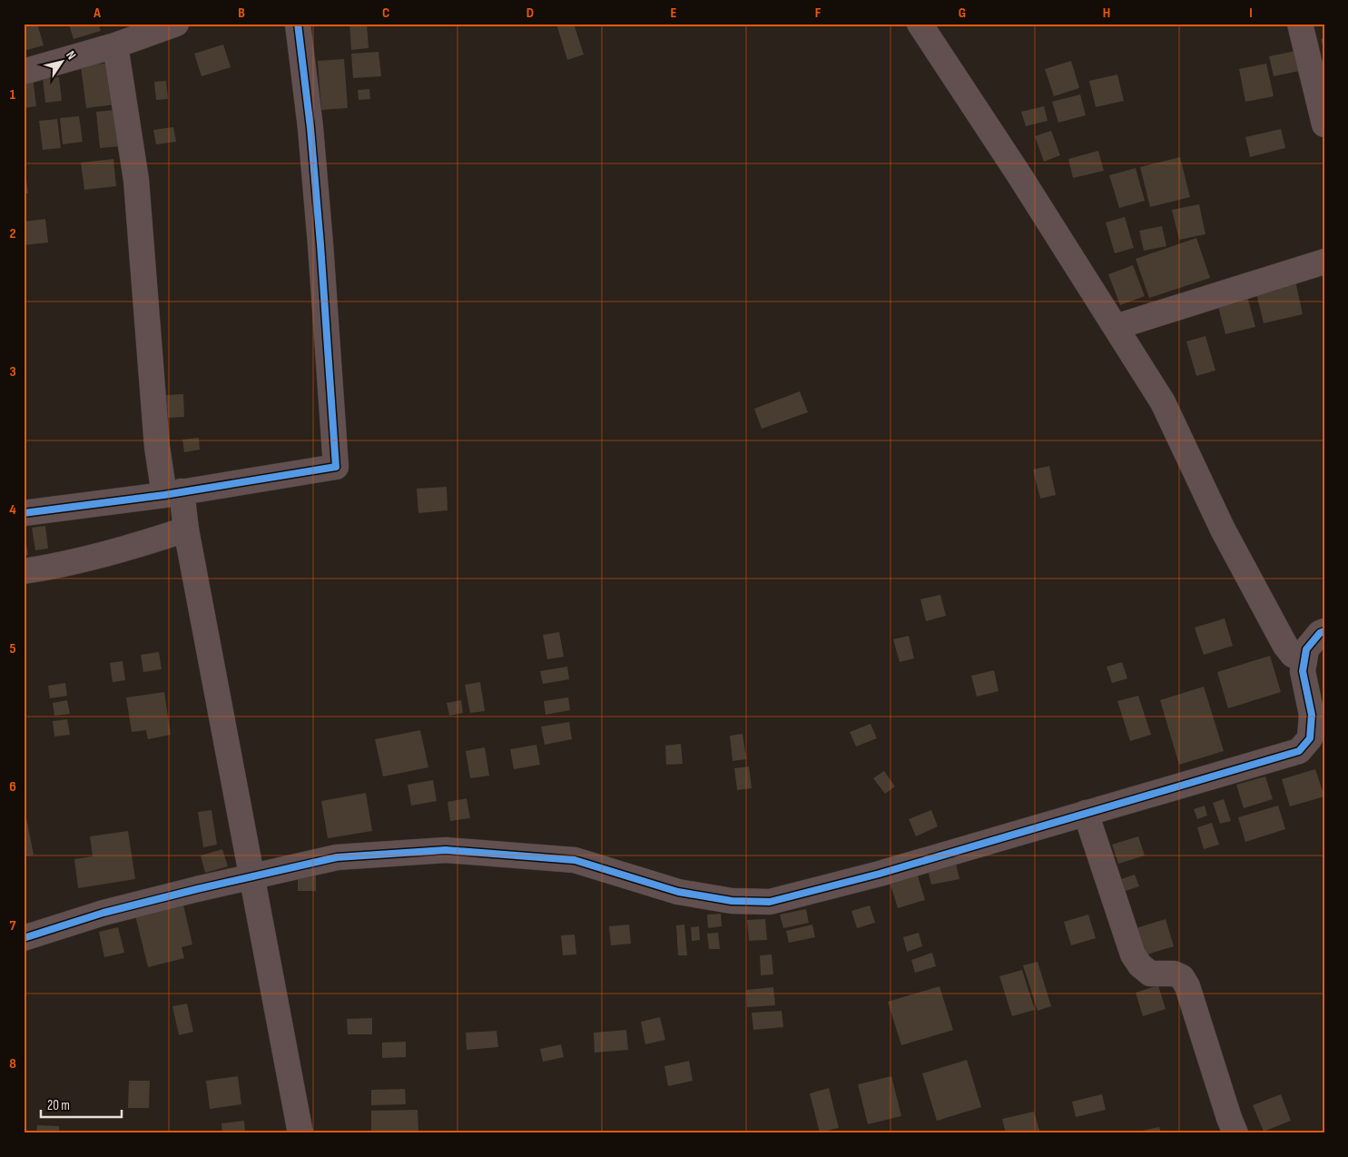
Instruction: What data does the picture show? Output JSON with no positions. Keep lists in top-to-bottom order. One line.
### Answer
{"scale_bar":"20 m","north":"top right","grid":{"columns":["A","B","C","D","E","F","G","H","I"],"rows":["1","2","3","4","5","6","7","8"]}}
